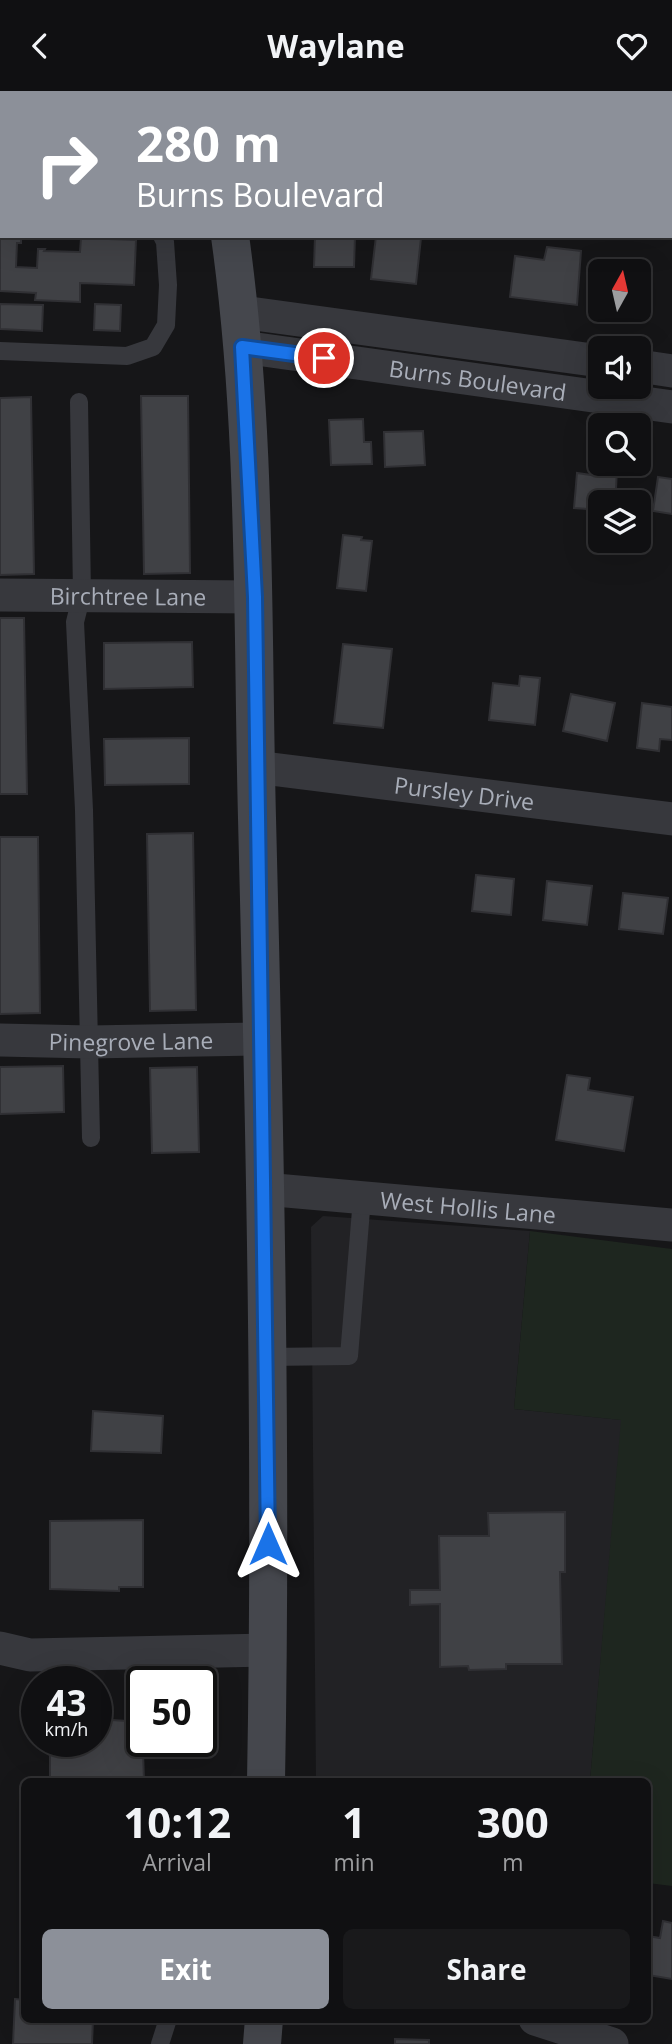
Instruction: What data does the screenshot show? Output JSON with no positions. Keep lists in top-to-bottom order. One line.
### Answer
{"streets":{"street":["Burns Boulevard","Birchtree Lane","Pursley Drive","Pinegrove Lane","West Hollis Lane"]},"north":"top","page":{"header":"Waylane","turn":["280 m","Burns Boulevard"],"speed":"43 km/h","limit":"50","eta":["10:12","Arrival","1","min","300","m"],"buttons":["Exit","Share"]}}
